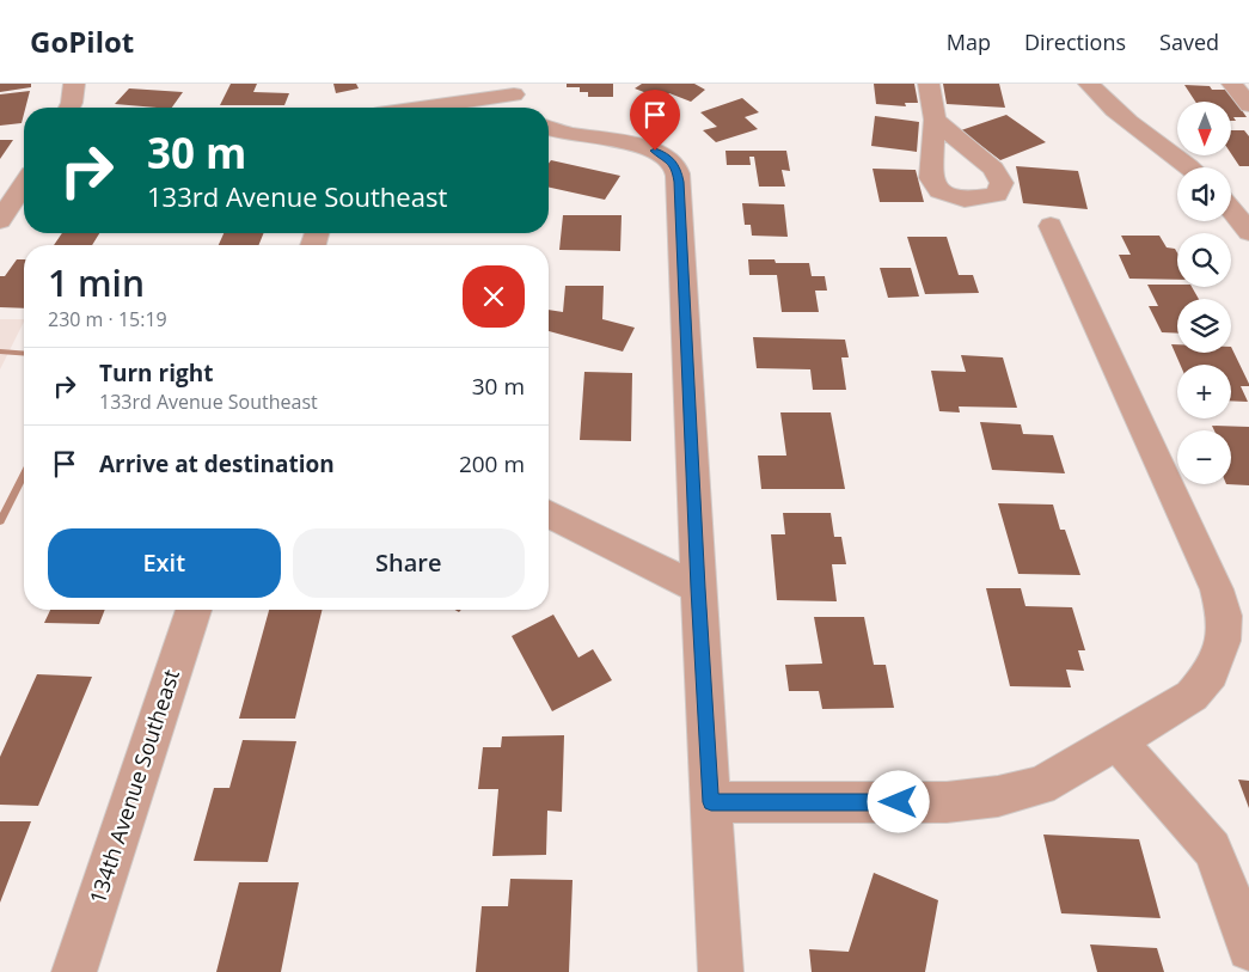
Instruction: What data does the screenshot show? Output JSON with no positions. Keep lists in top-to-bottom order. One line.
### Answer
{"streets":{"street":["134th Avenue Southeast"]},"north":"bottom","page":{"header":"GoPilot","nav":["Map","Directions","Saved"],"map_buttons":["+","−"],"turn":["30 m","133rd Avenue Southeast"],"heading":["1 min","230 m · 15:19"],"list":[{"name":"Turn right","note":"133rd Avenue Southeast","value":"30 m"},{"name":"Arrive at destination","value":"200 m"}],"buttons":["Exit","Share"]}}
